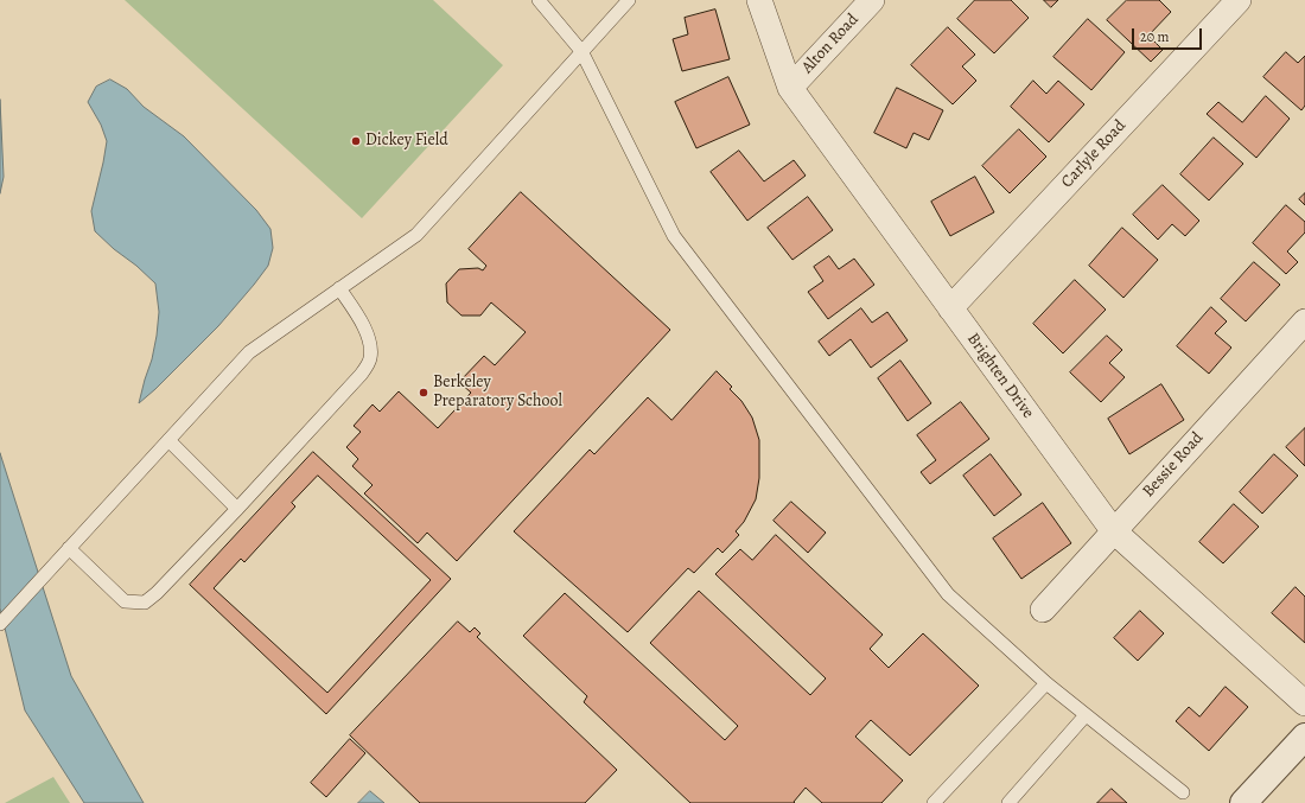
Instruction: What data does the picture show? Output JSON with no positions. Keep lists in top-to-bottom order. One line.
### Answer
{"streets":{"street":["Alton Road","Carlyle Road","Brighten Drive","Bessie Road"]},"crossings":[["Alton Road","Brighten Drive"],["Carlyle Road","Brighten Drive"],["Brighten Drive","Bessie Road"]],"places":["Dickey Field","Berkeley Preparatory School"],"scale_bar":"20 m"}
